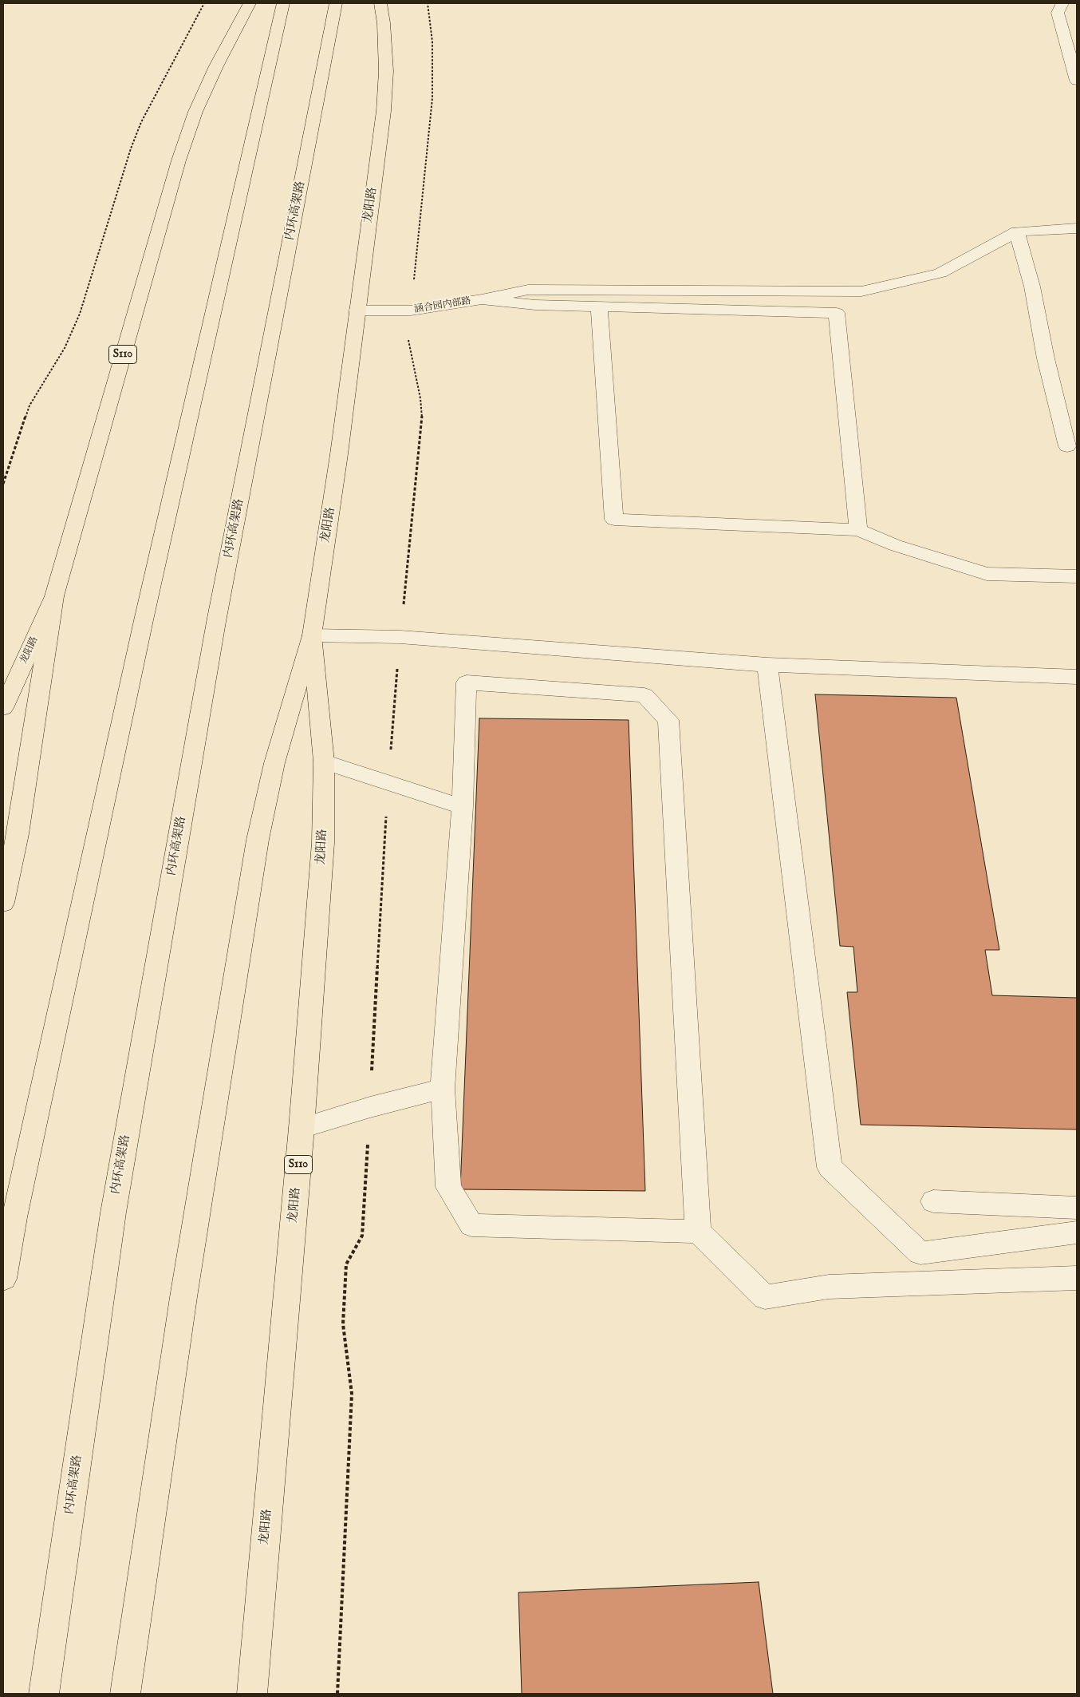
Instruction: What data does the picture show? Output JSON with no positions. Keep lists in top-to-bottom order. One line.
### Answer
{"streets":{"main road":["龙阳路","内环高架路","S110"],"street":["涵合园内部路"]},"crossings":[["龙阳路","涵合园内部路"]]}
